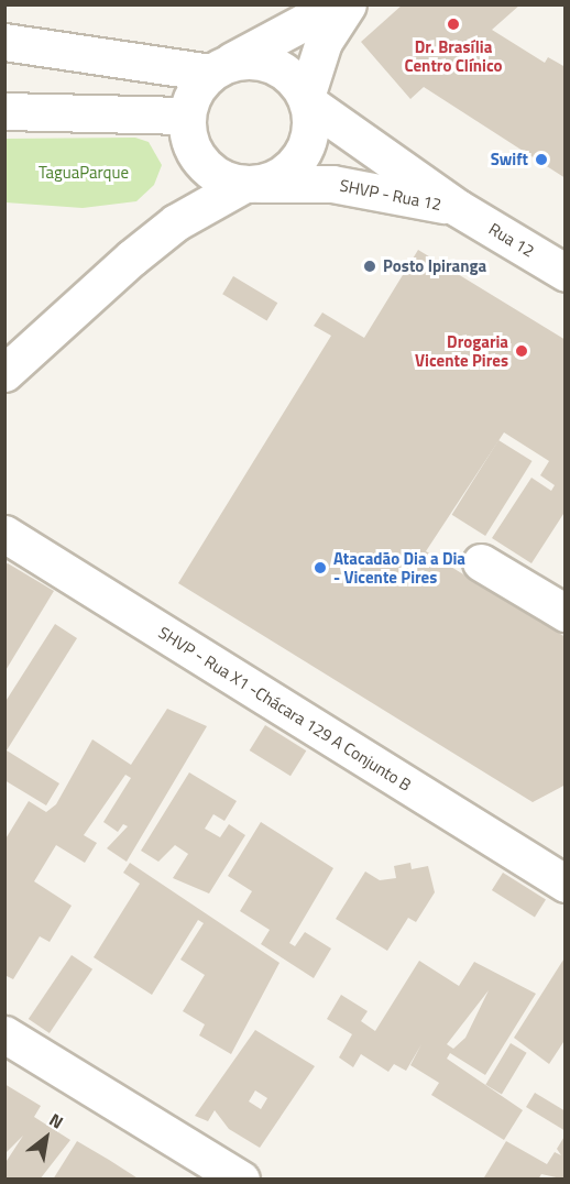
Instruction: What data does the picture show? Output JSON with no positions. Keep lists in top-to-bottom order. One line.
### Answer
{"streets":{"street":["SHVP - Rua 12","Rua 12","SHVP - Rua X1 -Chácara 129 A Conjunto B"]},"crossings":[["SHVP - Rua 12","Rua 12"]],"parks":["TaguaParque"],"places":["Dr. Brasília Centro Clínico","Swift","Posto Ipiranga","Drogaria Vicente Pires","Atacadão Dia a Dia - Vicente Pires"],"north":"top right"}
